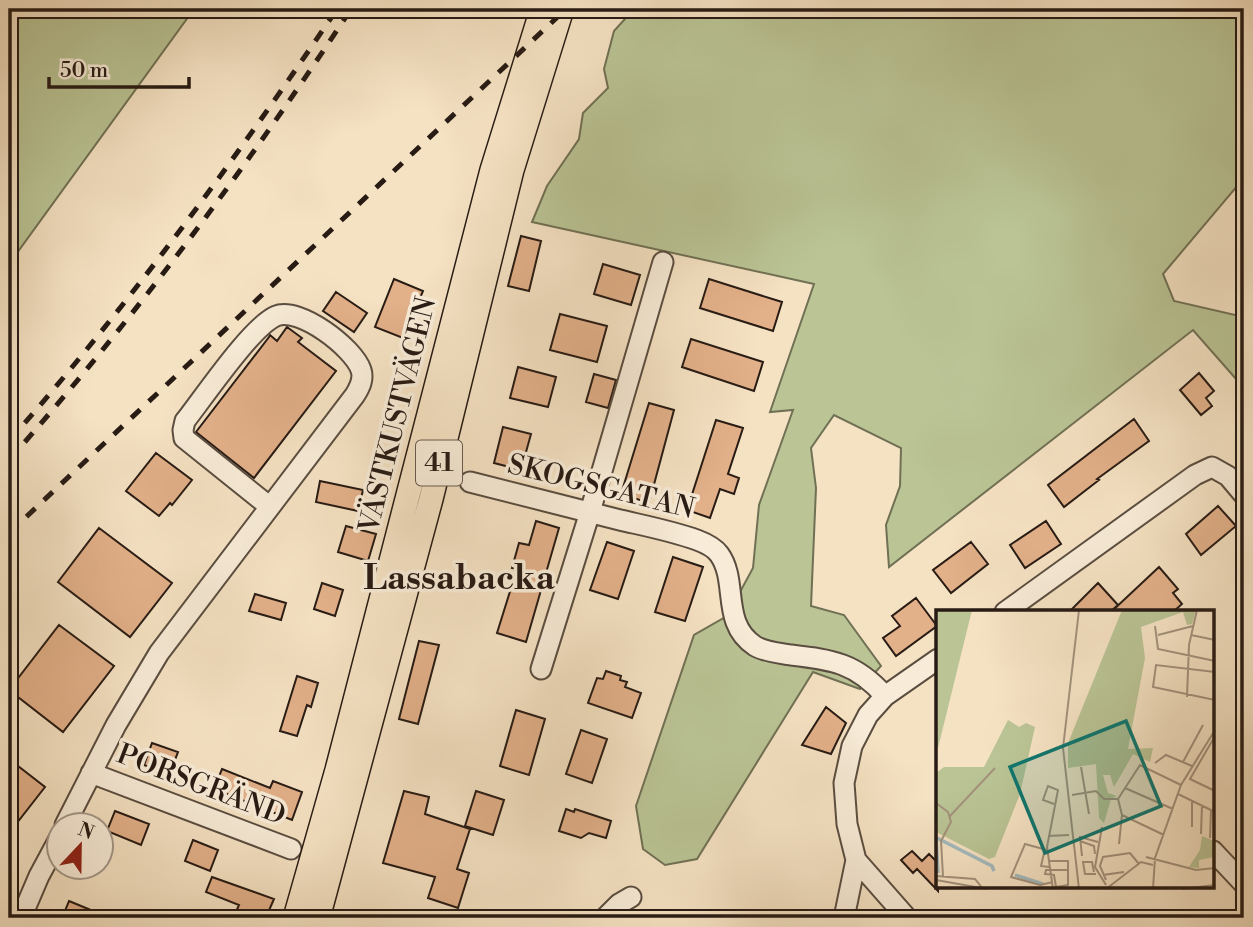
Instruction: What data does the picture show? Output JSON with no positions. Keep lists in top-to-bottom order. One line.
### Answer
{"streets":{"main road":["VÄSTKUSTVÄGEN","41"],"street":["SKOGSGATAN","PORSGRÄND"]},"districts":["Lassabacka"],"scale_bar":"50 m","north":"top"}
